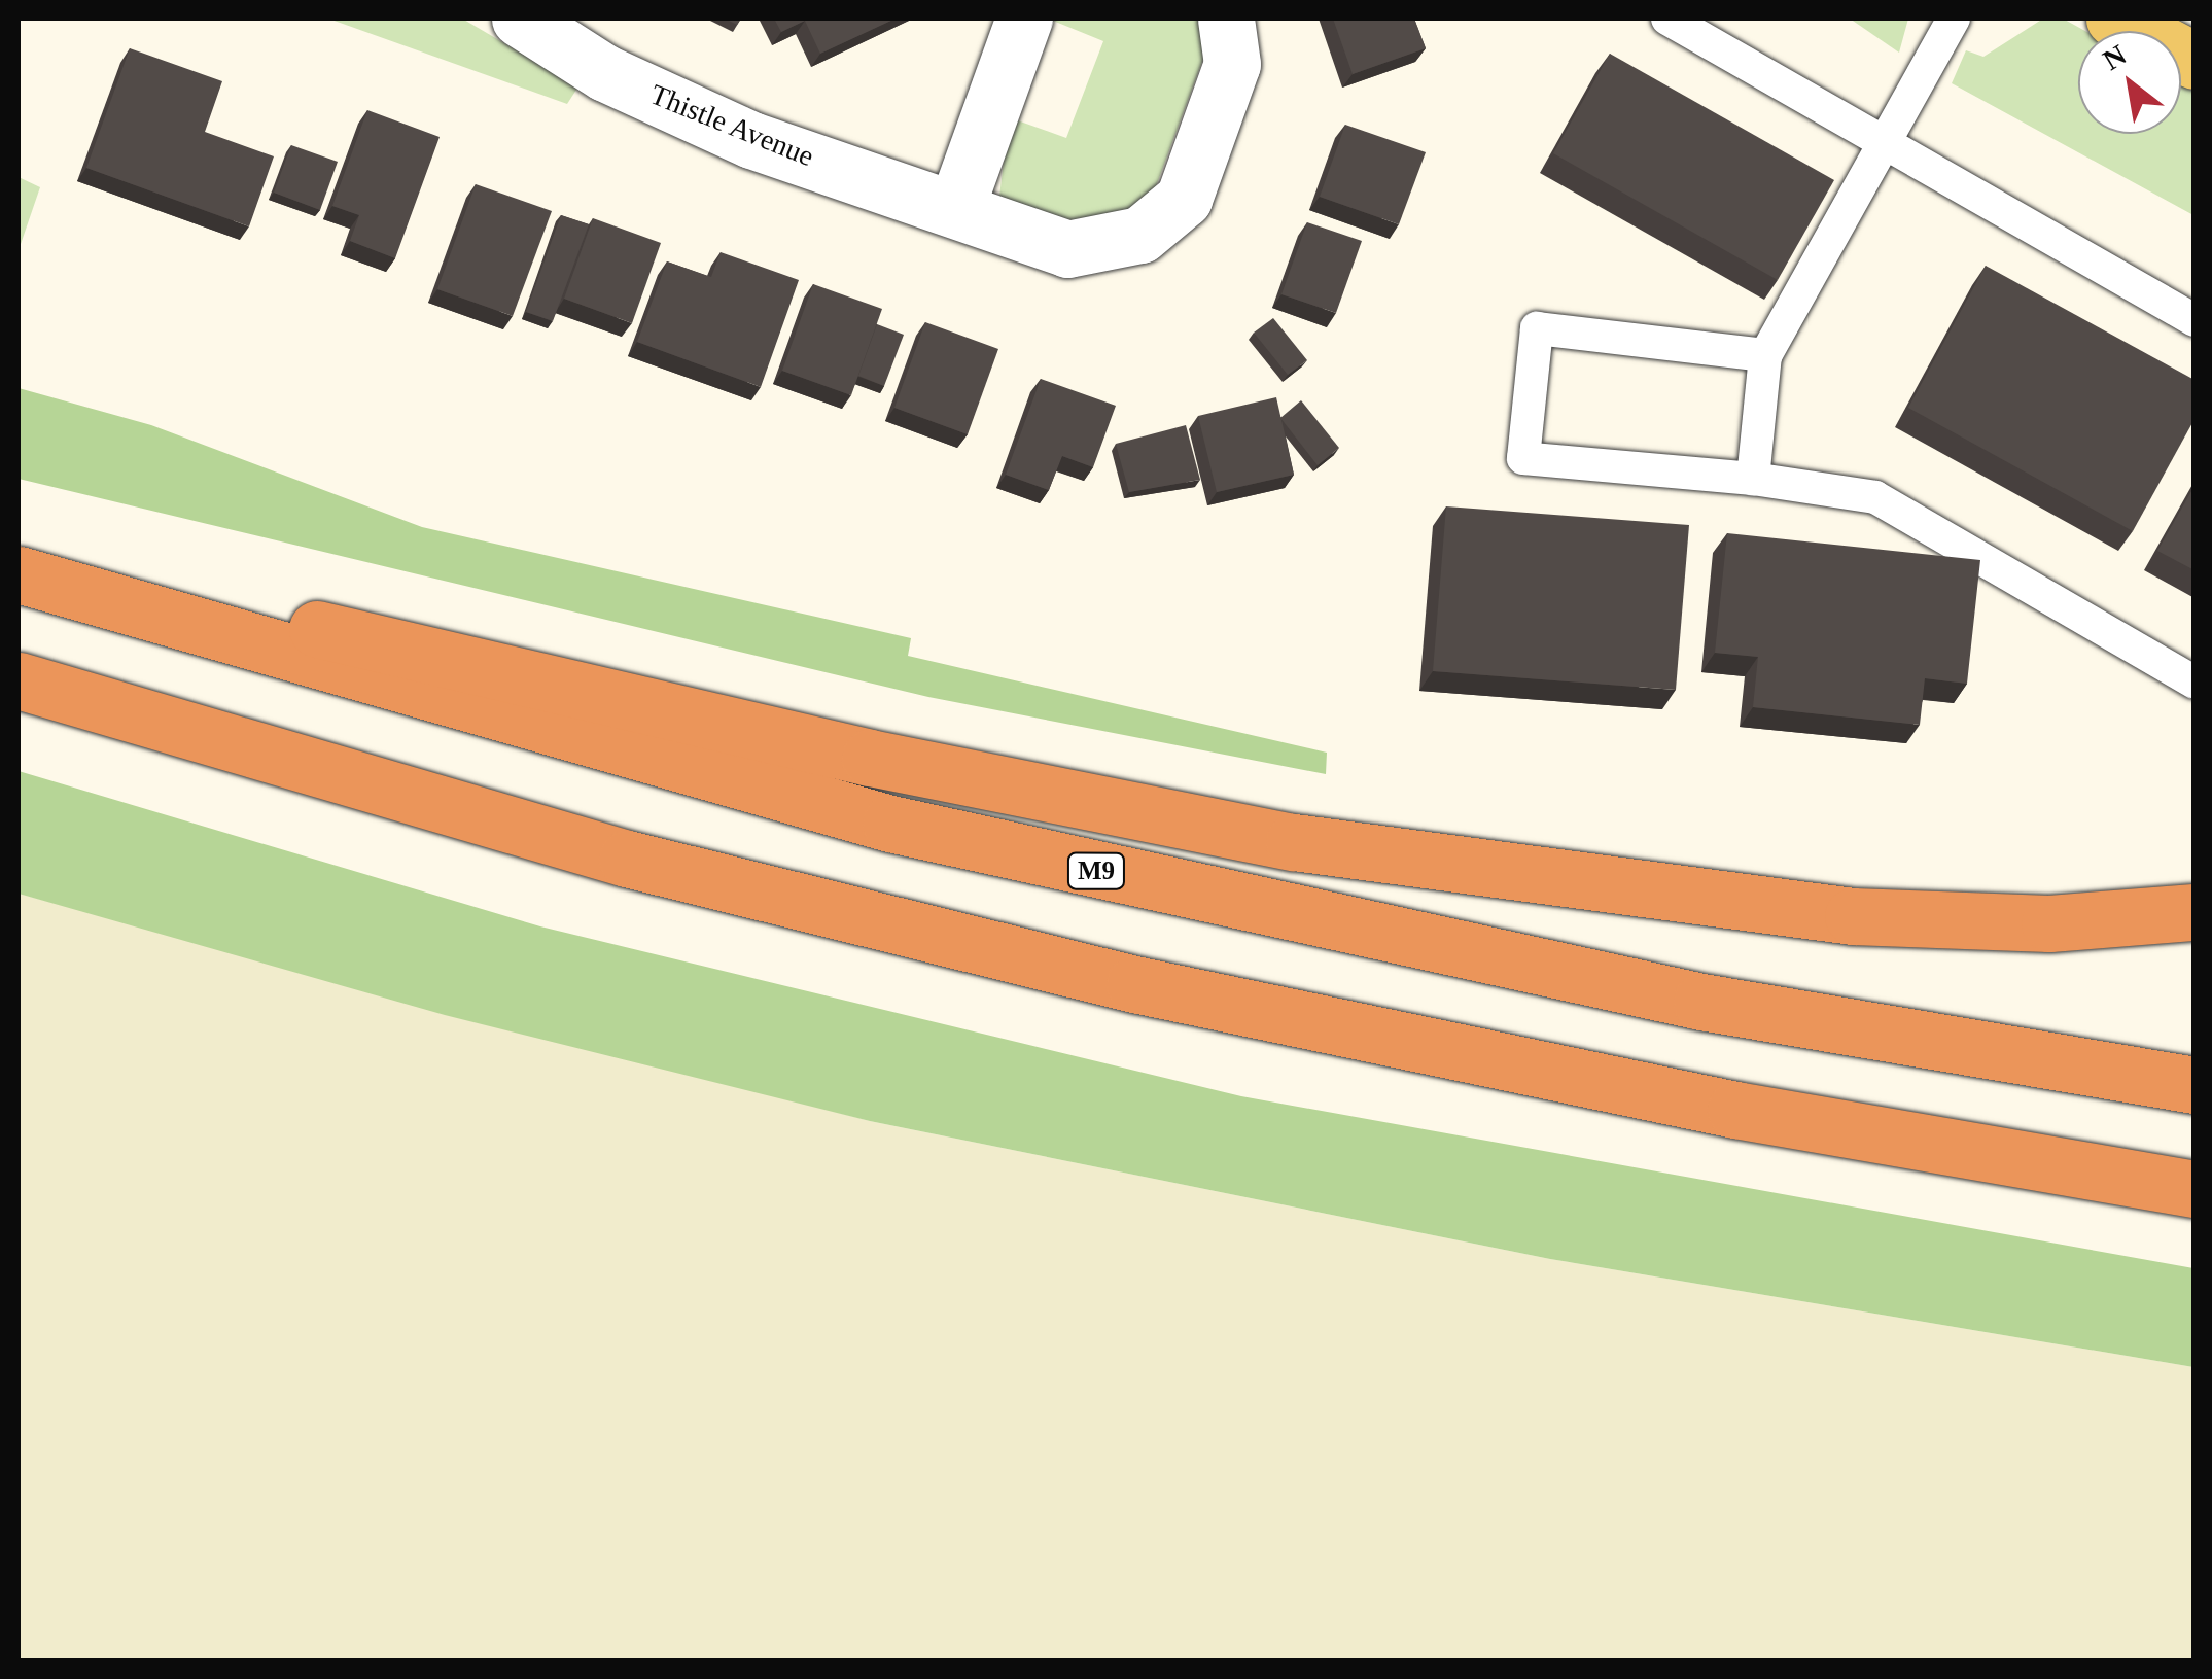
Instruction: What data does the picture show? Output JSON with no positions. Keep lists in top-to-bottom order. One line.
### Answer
{"streets":{"highway":["M9"],"street":["Thistle Avenue"]},"north":"top left"}
